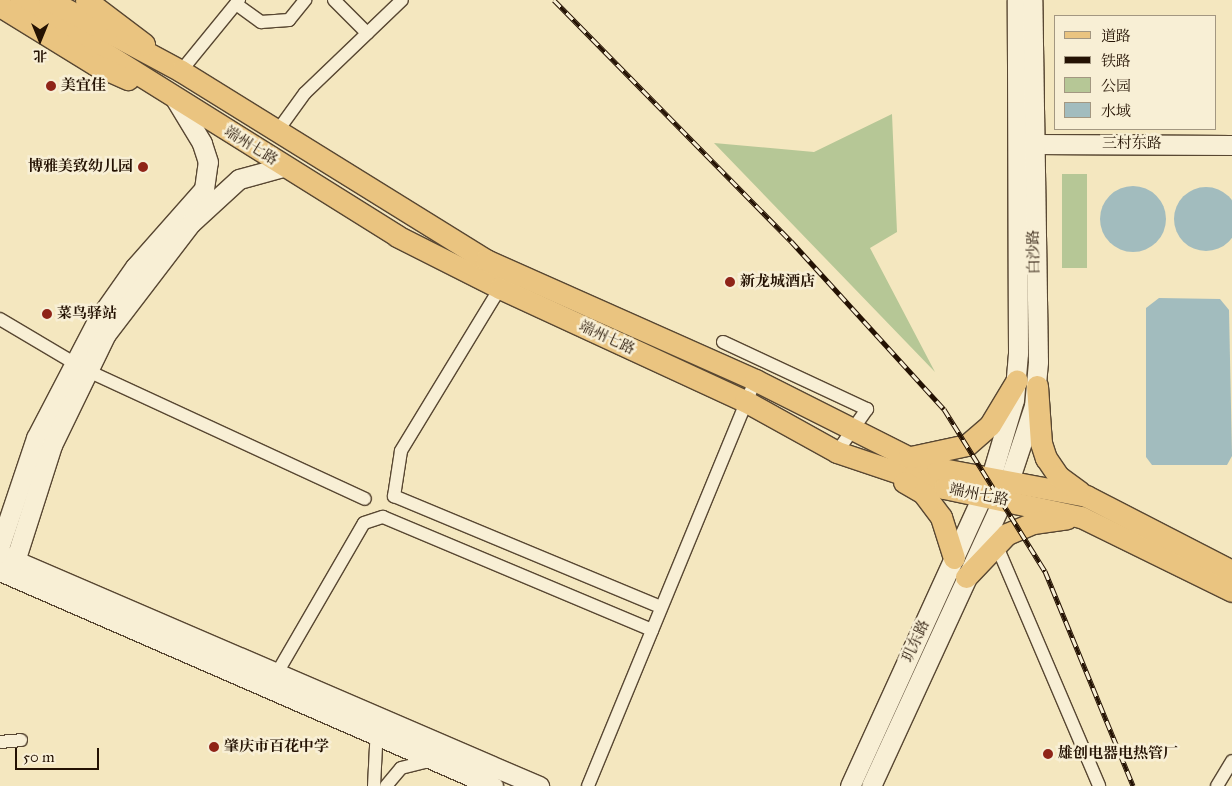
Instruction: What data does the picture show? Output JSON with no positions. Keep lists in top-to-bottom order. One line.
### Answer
{"streets":{"main road":["端州七路"],"street":["三村东路","白沙路","玑东路"]},"crossings":[["三村东路","白沙路"],["端州七路","白沙路"],["端州七路","玑东路"],["白沙路","玑东路"]],"places":["美宜佳","博雅美致幼儿园","新龙城酒店","菜鸟驿站","肇庆市百花中学","雄创电器电热管厂"],"legend":["道路","铁路","公园","水域"],"scale_bar":"50 m","north":"bottom"}
